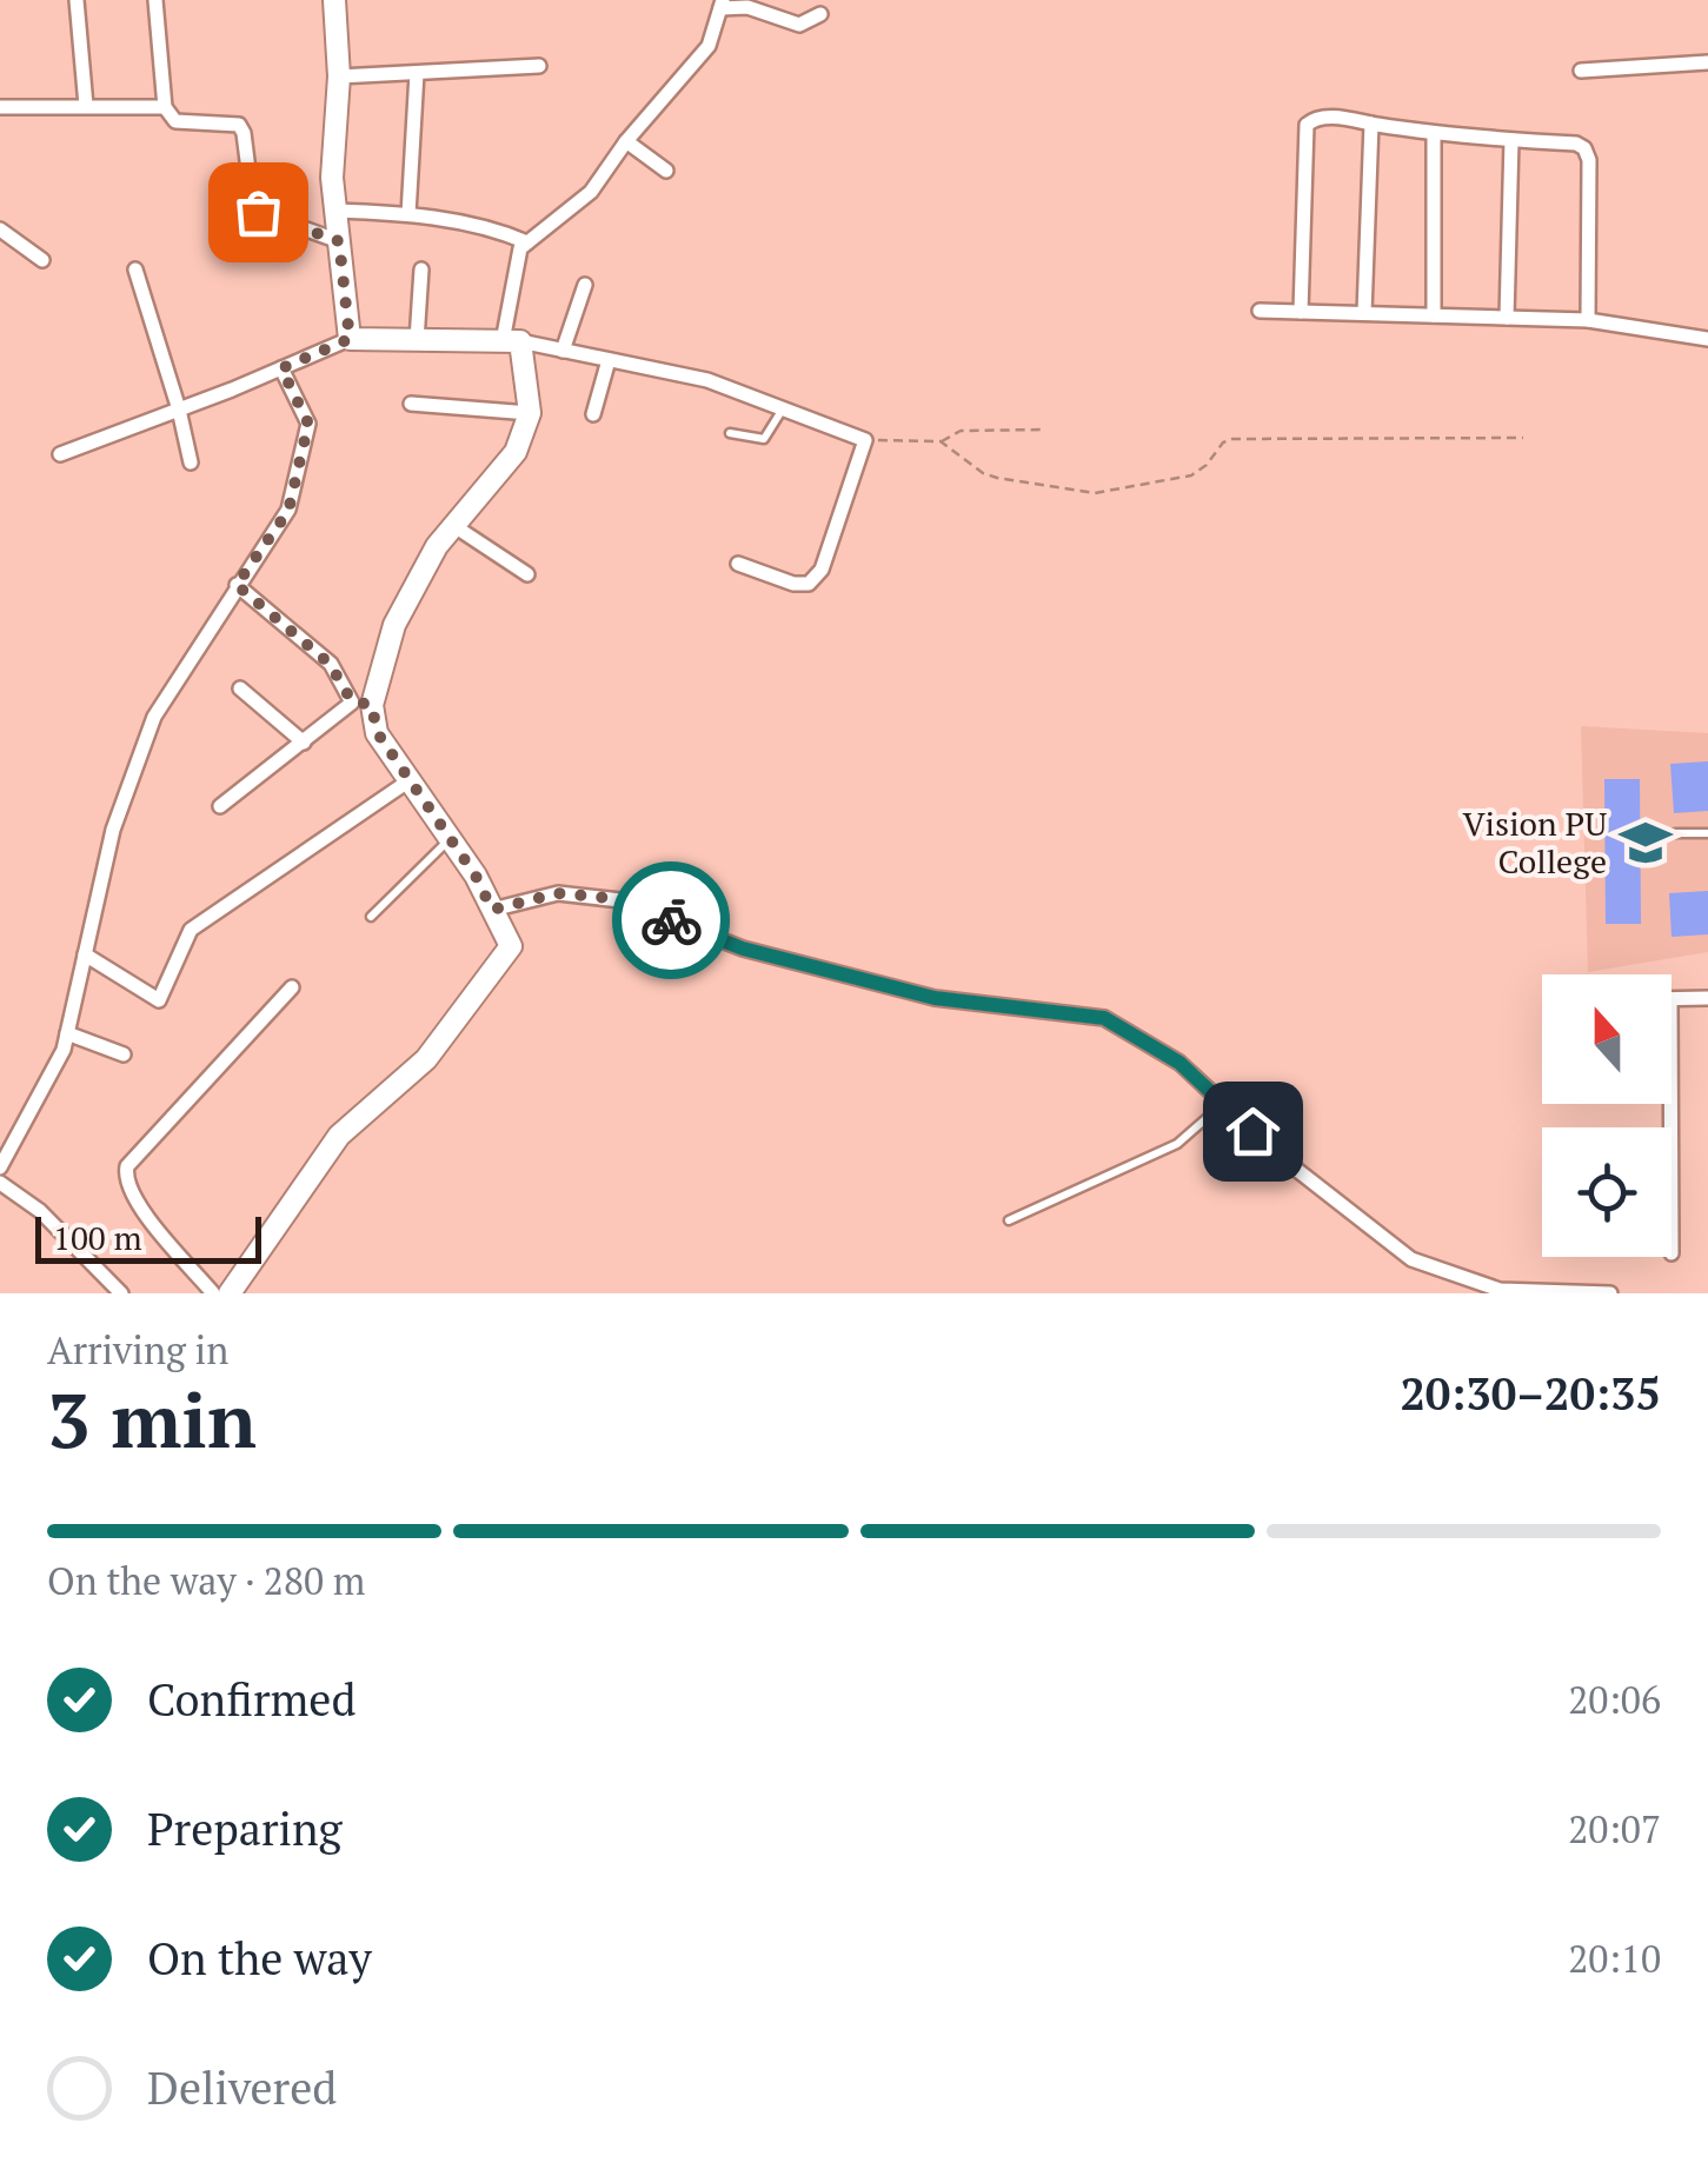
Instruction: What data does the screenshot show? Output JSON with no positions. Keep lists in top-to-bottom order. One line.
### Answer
{"places":{"school or university":["Vision PU College"]},"scale_bar":"100 m","north":"top","page":{"scale":"100 m","heading":["3 min","Arriving in","20:30–20:35"],"bar":"On the way · 280 m","list":[["Confirmed","20:06"],["Preparing","20:07"],["On the way","20:10"],"Delivered"]}}
